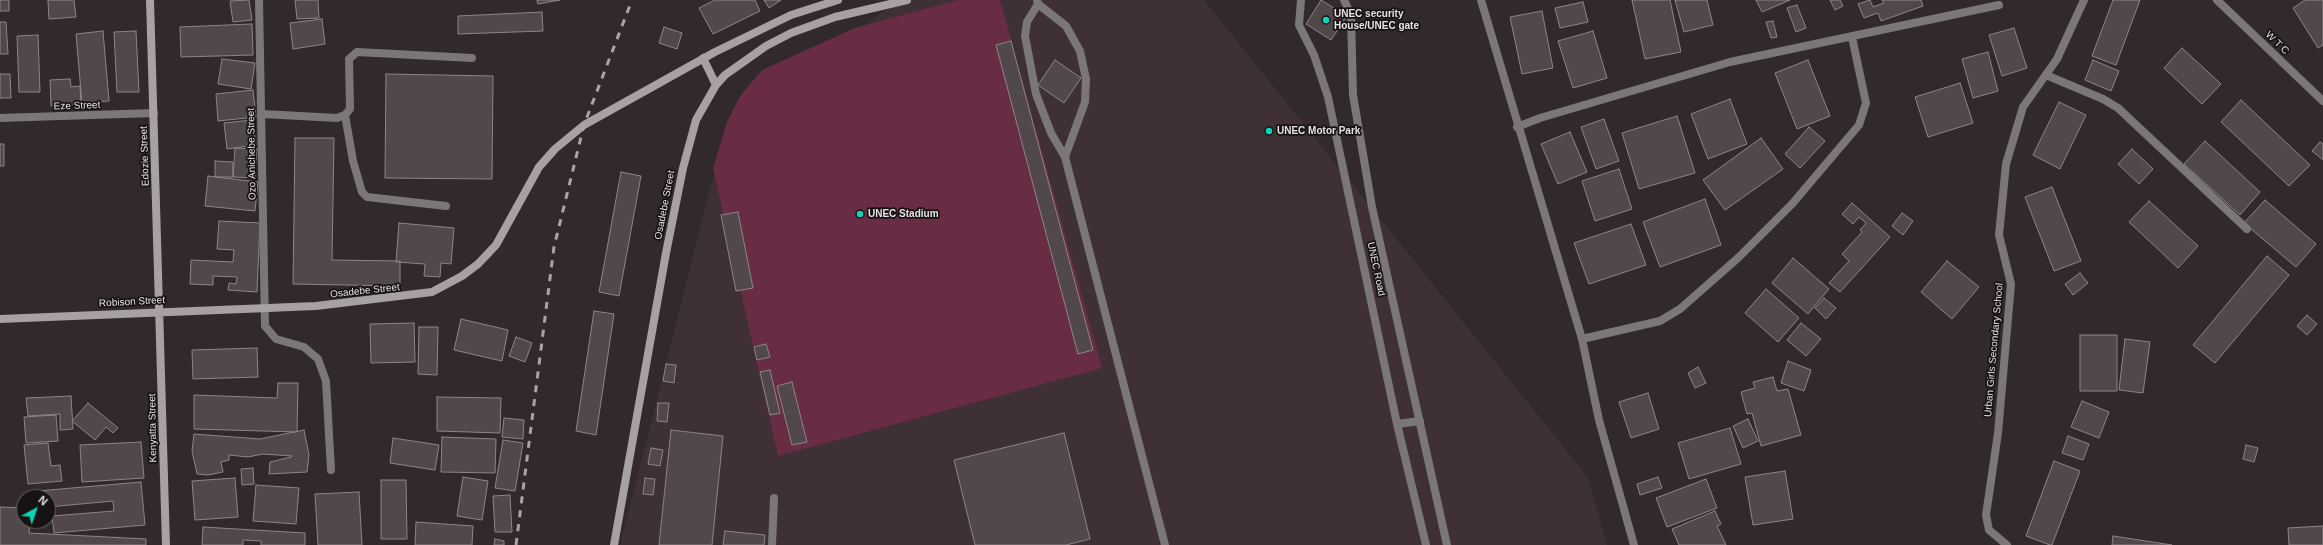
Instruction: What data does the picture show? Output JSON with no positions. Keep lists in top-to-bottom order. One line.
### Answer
{"streets":{"main road":["Edozie Street","Osadebe Street","Robison Street","Kenyatta Street"],"street":["W T C","Eze Street","Ozo Anichebe Street","UNEC Road","Urban Girls Secondary School"]},"crossings":[["Eze Street","Edozie Street"],["Ozo Anichebe Street","Osadebe Street"],["Ozo Anichebe Street","Robison Street"],["Edozie Street","Robison Street"],["Edozie Street","Kenyatta Street"],["Osadebe Street","Robison Street"],["Robison Street","Kenyatta Street"]],"places":["UNEC security House/UNEC gate","UNEC Motor Park","UNEC Stadium"],"north":"top right"}
